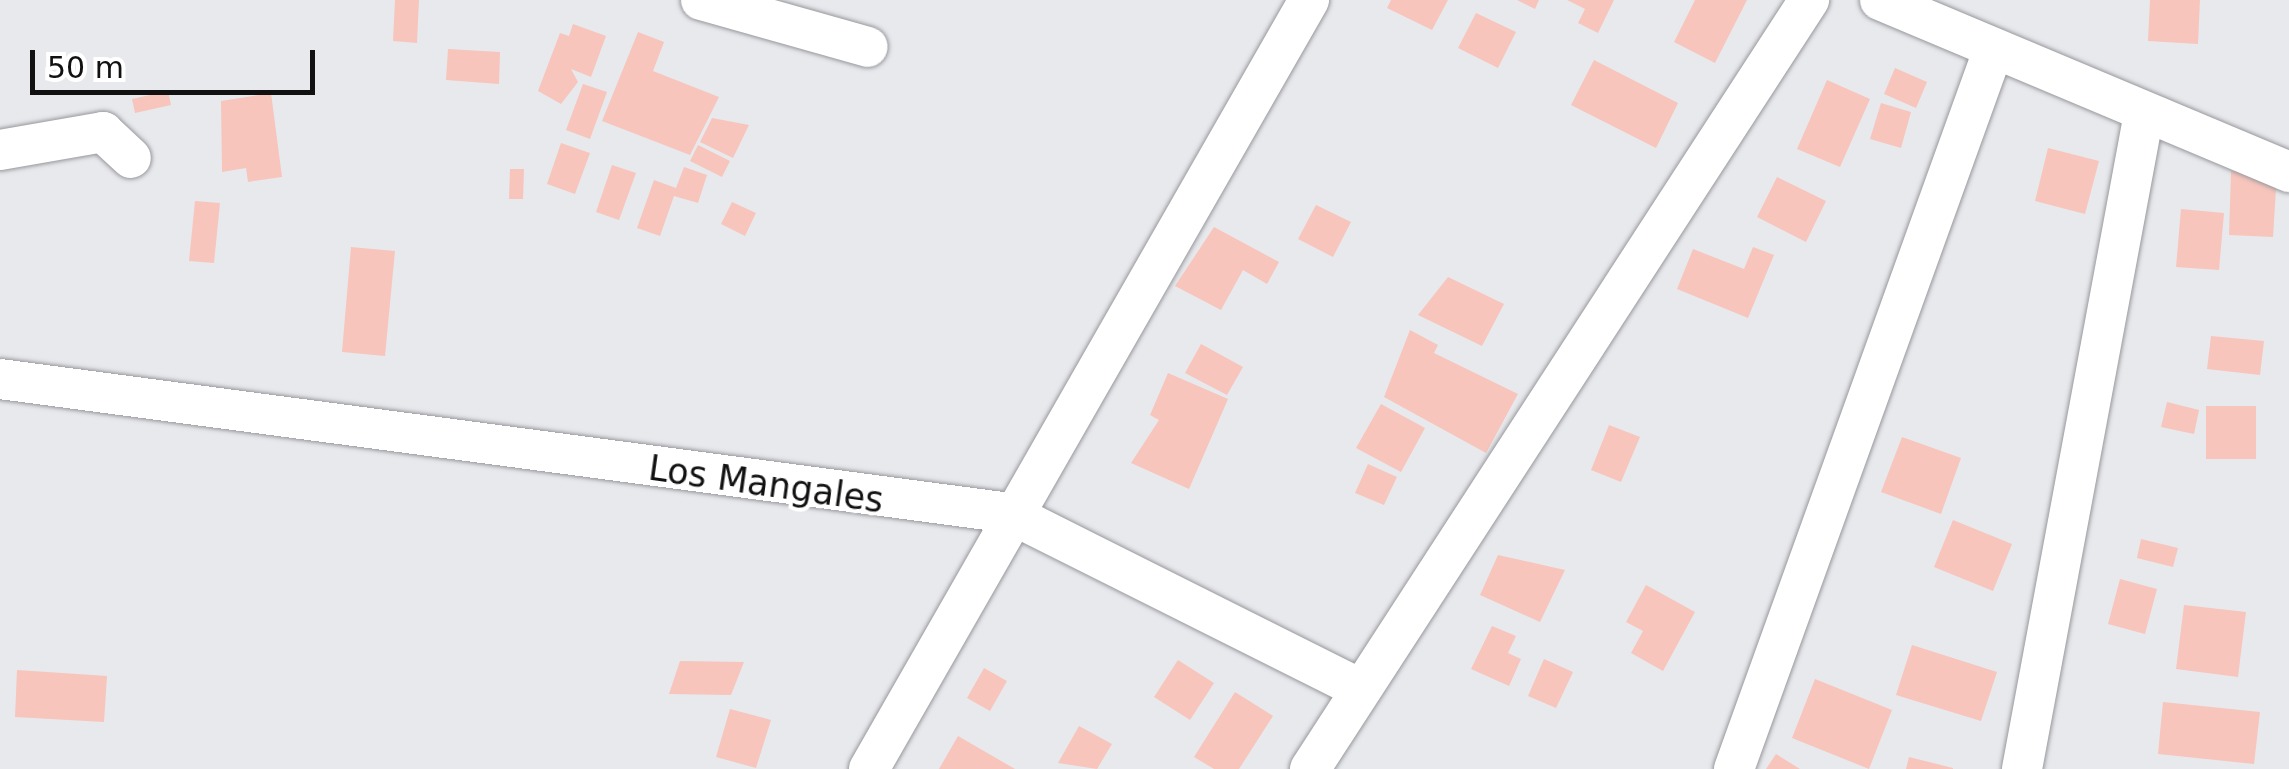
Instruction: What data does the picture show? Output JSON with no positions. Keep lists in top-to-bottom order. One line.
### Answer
{"streets":{"street":["Los Mangales"]},"scale_bar":"50 m"}
